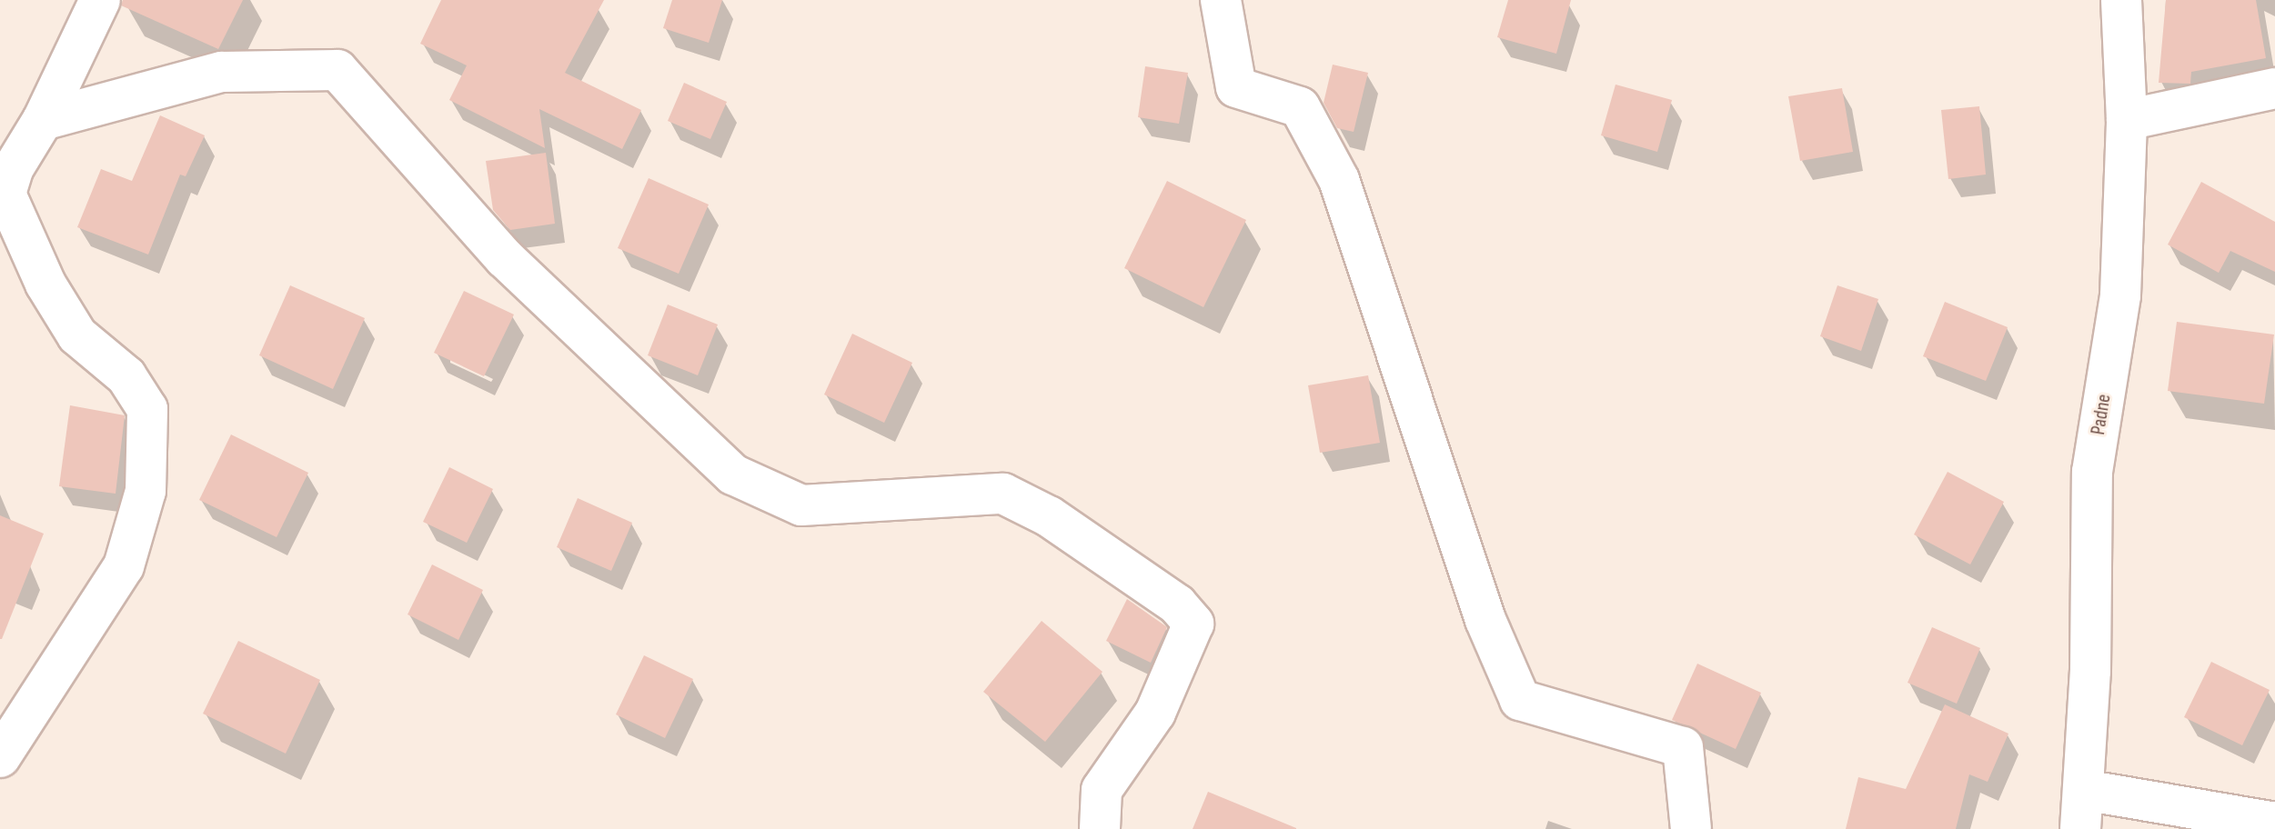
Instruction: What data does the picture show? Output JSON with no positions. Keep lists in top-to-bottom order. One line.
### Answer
{"streets":{"street":["Padne"]}}
